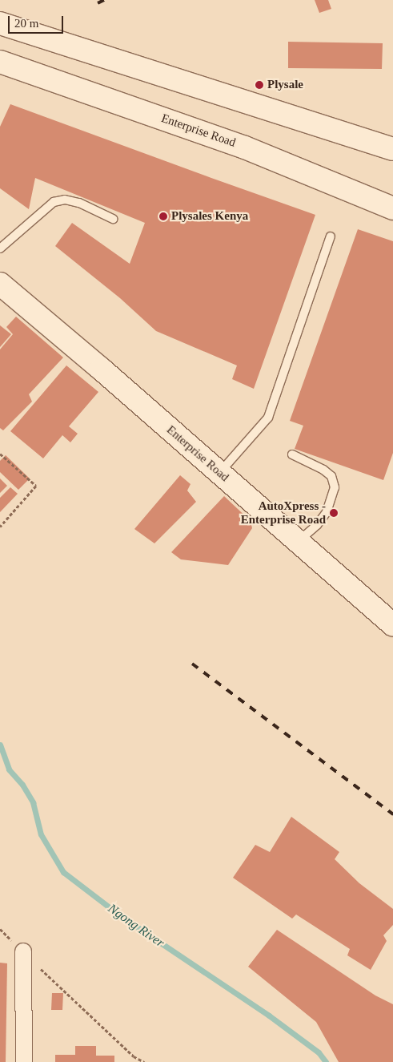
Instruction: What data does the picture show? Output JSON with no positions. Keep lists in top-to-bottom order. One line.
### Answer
{"streets":{"main road":["Enterprise Road"]},"water":["Ngong River"],"places":["Plysale","Plysales Kenya","AutoXpress - Enterprise Road"],"scale_bar":"20 m"}
